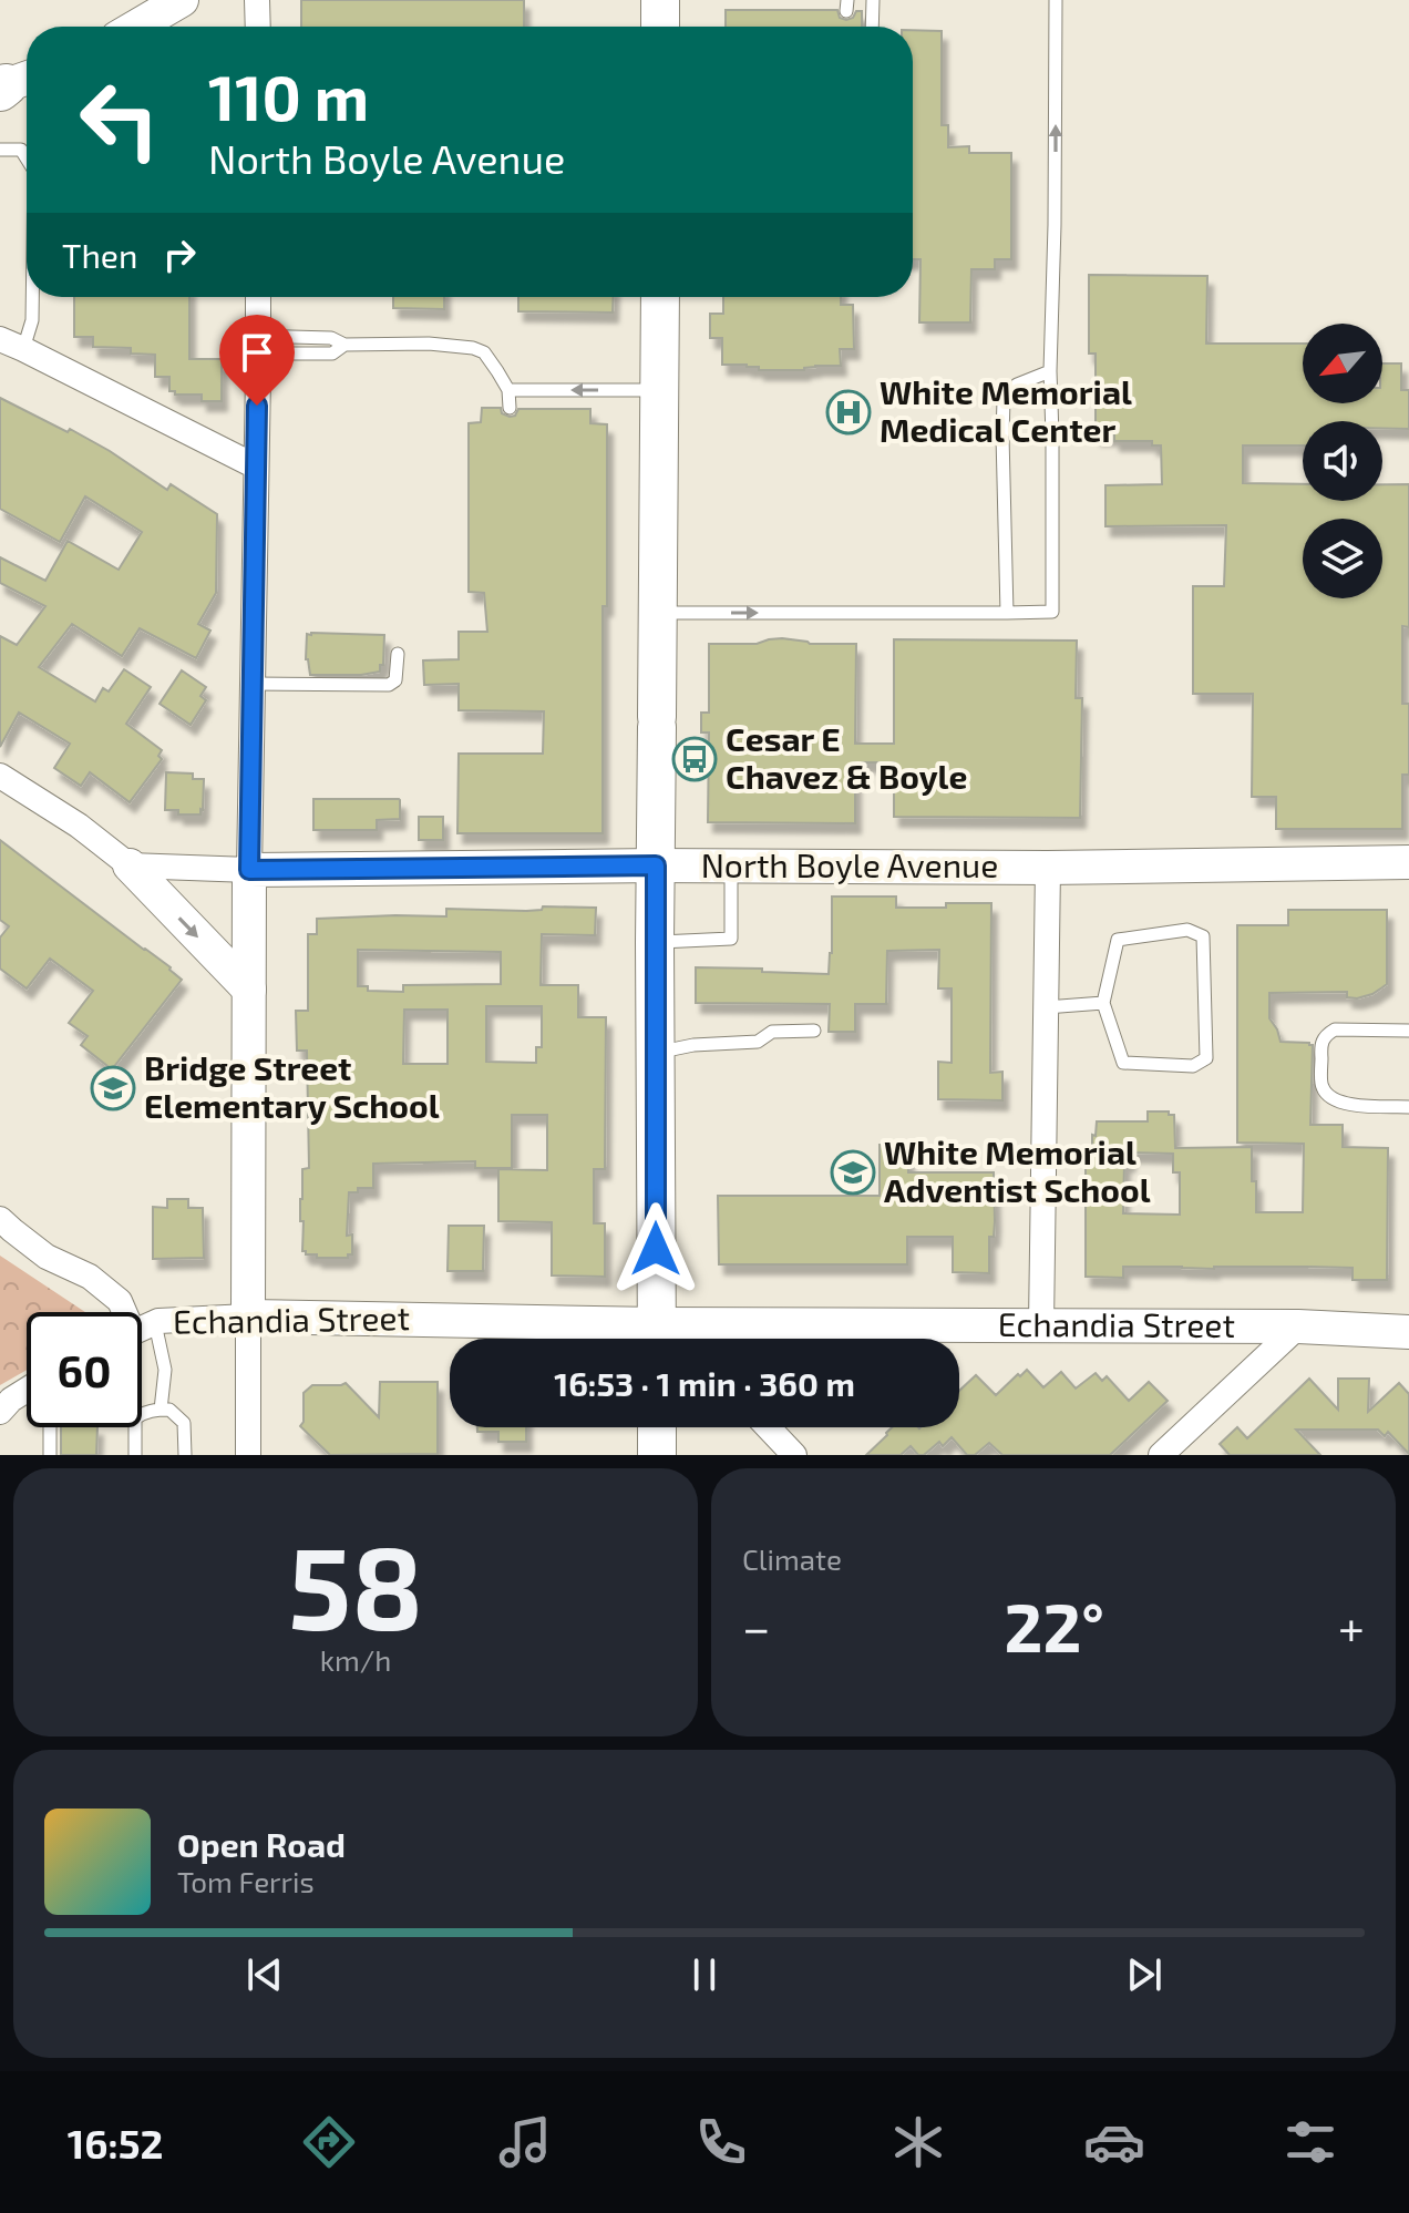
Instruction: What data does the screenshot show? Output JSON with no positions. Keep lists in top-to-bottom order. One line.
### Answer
{"streets":{"street":["North Boyle Avenue","Echandia Street"]},"places":{"hospital":["White Memorial Medical Center"],"bus stop":["Cesar E Chavez & Boyle"],"school or university":["Bridge Street Elementary School","White Memorial Adventist School"]},"north":"bottom left","page":{"turn":["110 m","North Boyle Avenue"],"then":"Then","limit":"60","trip":"16:53 · 1 min · 360 m","tile":[["58","km/h"],"Climate"],"heat":["−","22°","+"],"song":["Open Road","Tom Ferris"],"tabs":"16:52"}}
